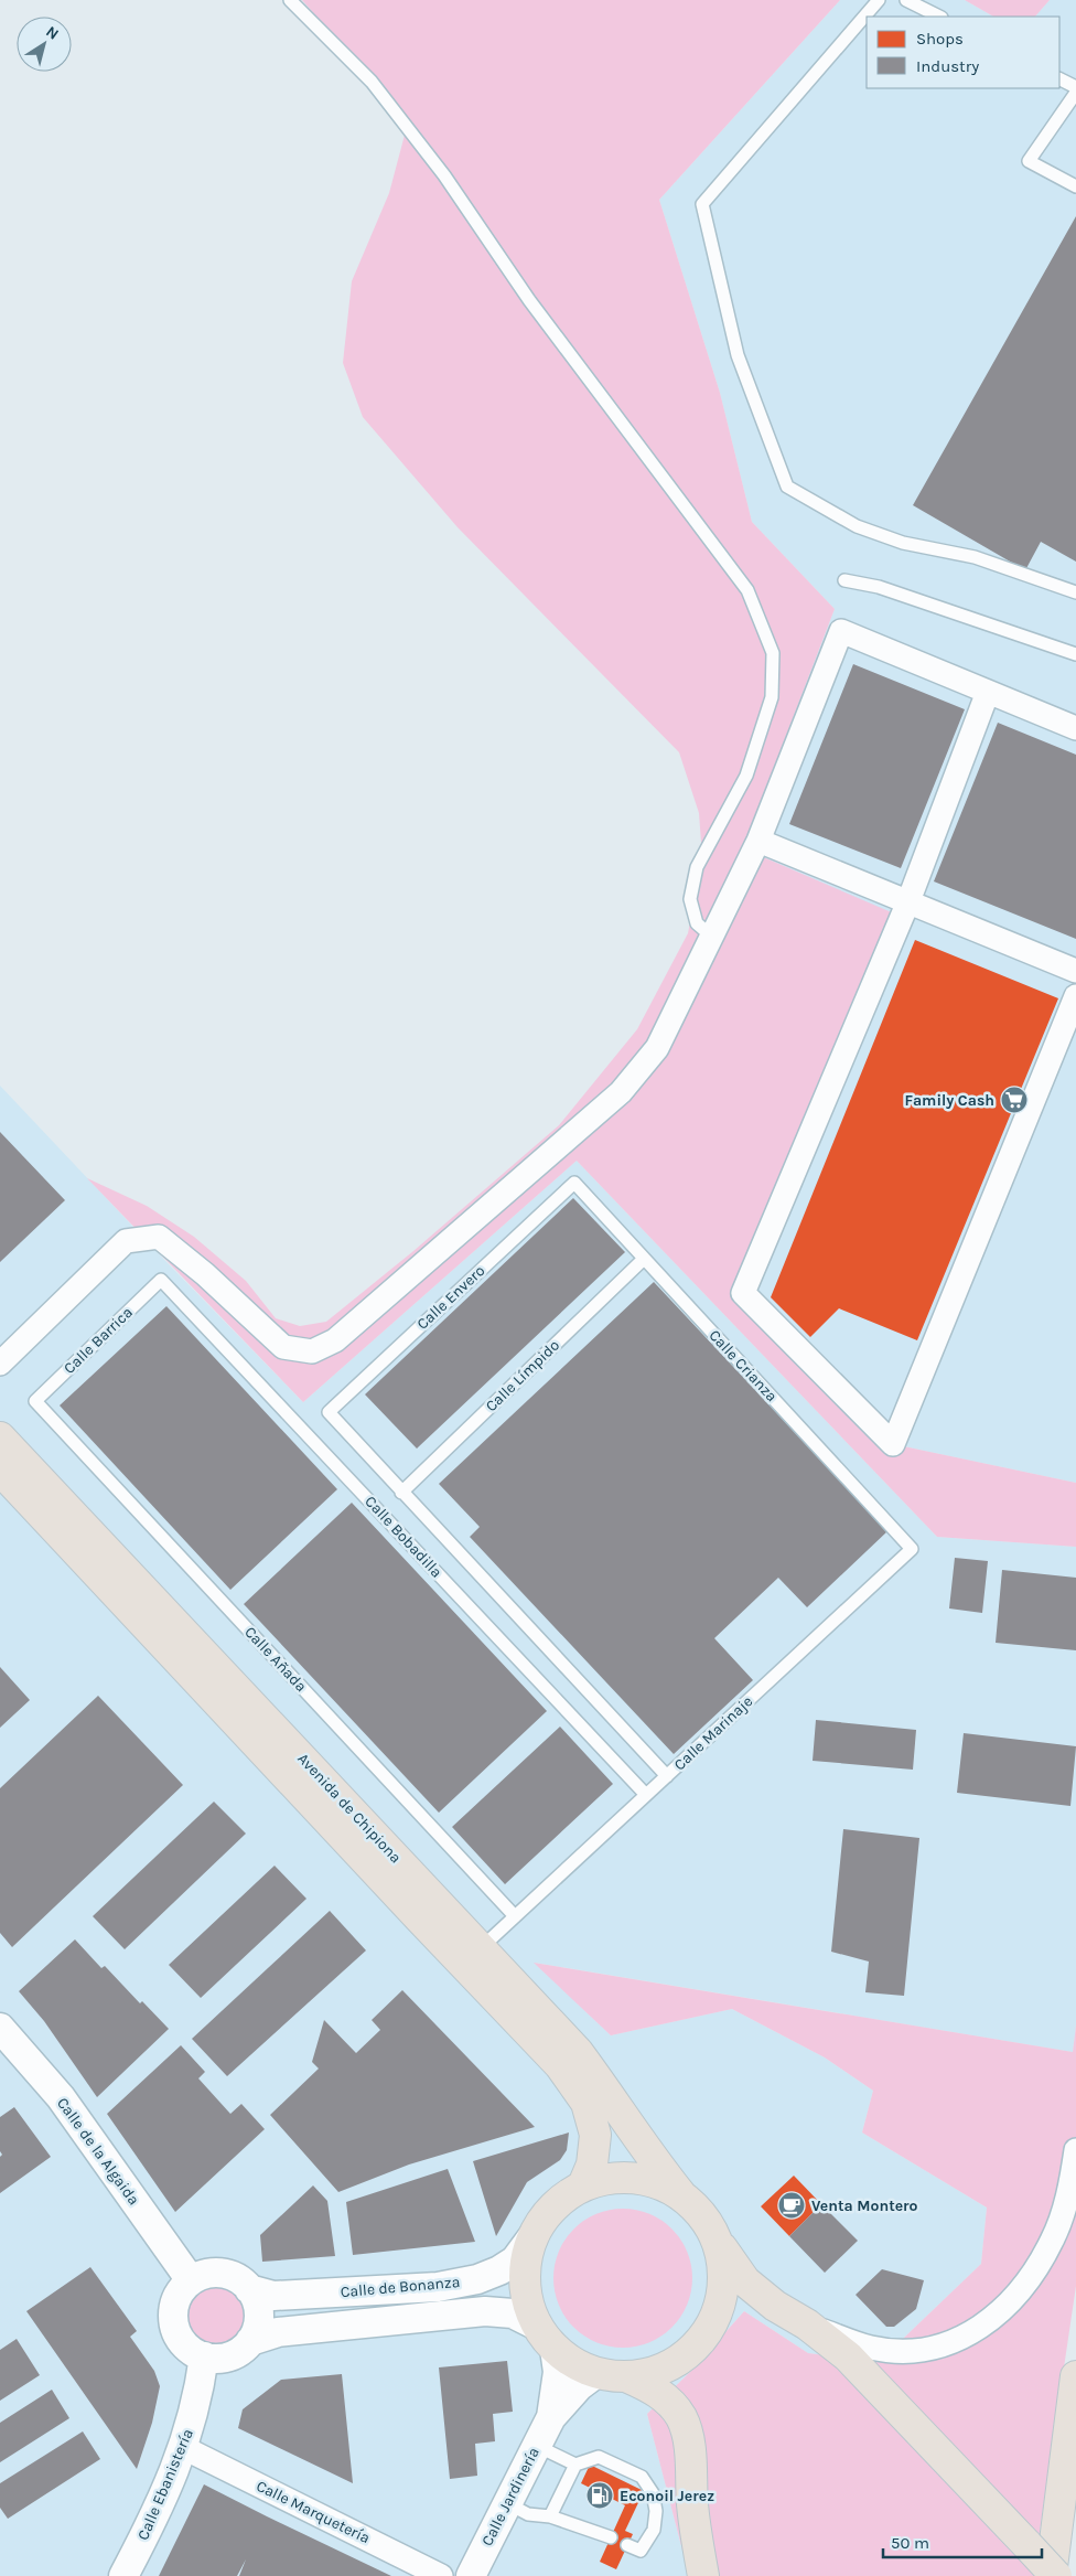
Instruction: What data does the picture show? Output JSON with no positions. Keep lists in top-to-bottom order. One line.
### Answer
{"streets":{"main road":["Avenida de Chipiona"],"street":["Calle de la Algaida","Calle de Bonanza","Calle Ebanistería","Calle Jardinería","Calle Marquetería"],"lane":["Calle Envero","Calle Barrica","Calle Crianza","Calle Límpido","Calle Bobadilla","Calle Añada","Calle Marinaje"]},"crossings":[["Calle Envero","Calle Crianza"],["Calle Envero","Calle Bobadilla"],["Calle Barrica","Calle Bobadilla"],["Calle Barrica","Calle Añada"],["Calle Crianza","Calle Límpido"],["Calle Crianza","Calle Marinaje"],["Calle Límpido","Calle Bobadilla"],["Calle Bobadilla","Calle Marinaje"],["Calle Añada","Calle Marinaje"],["Calle Marinaje","Avenida de Chipiona"],["Calle de la Algaida","Calle de Bonanza"],["Calle de la Algaida","Calle Ebanistería"],["Calle de Bonanza","Calle Ebanistería"],["Calle de Bonanza","Calle Jardinería"],["Calle Ebanistería","Calle Marquetería"]],"places":{"supermarket":["Family Cash"],"cafe":["Venta Montero"],"fuel station":["Econoil Jerez"]},"legend":["Shops","Industry"],"scale_bar":"50 m","north":"top right"}
